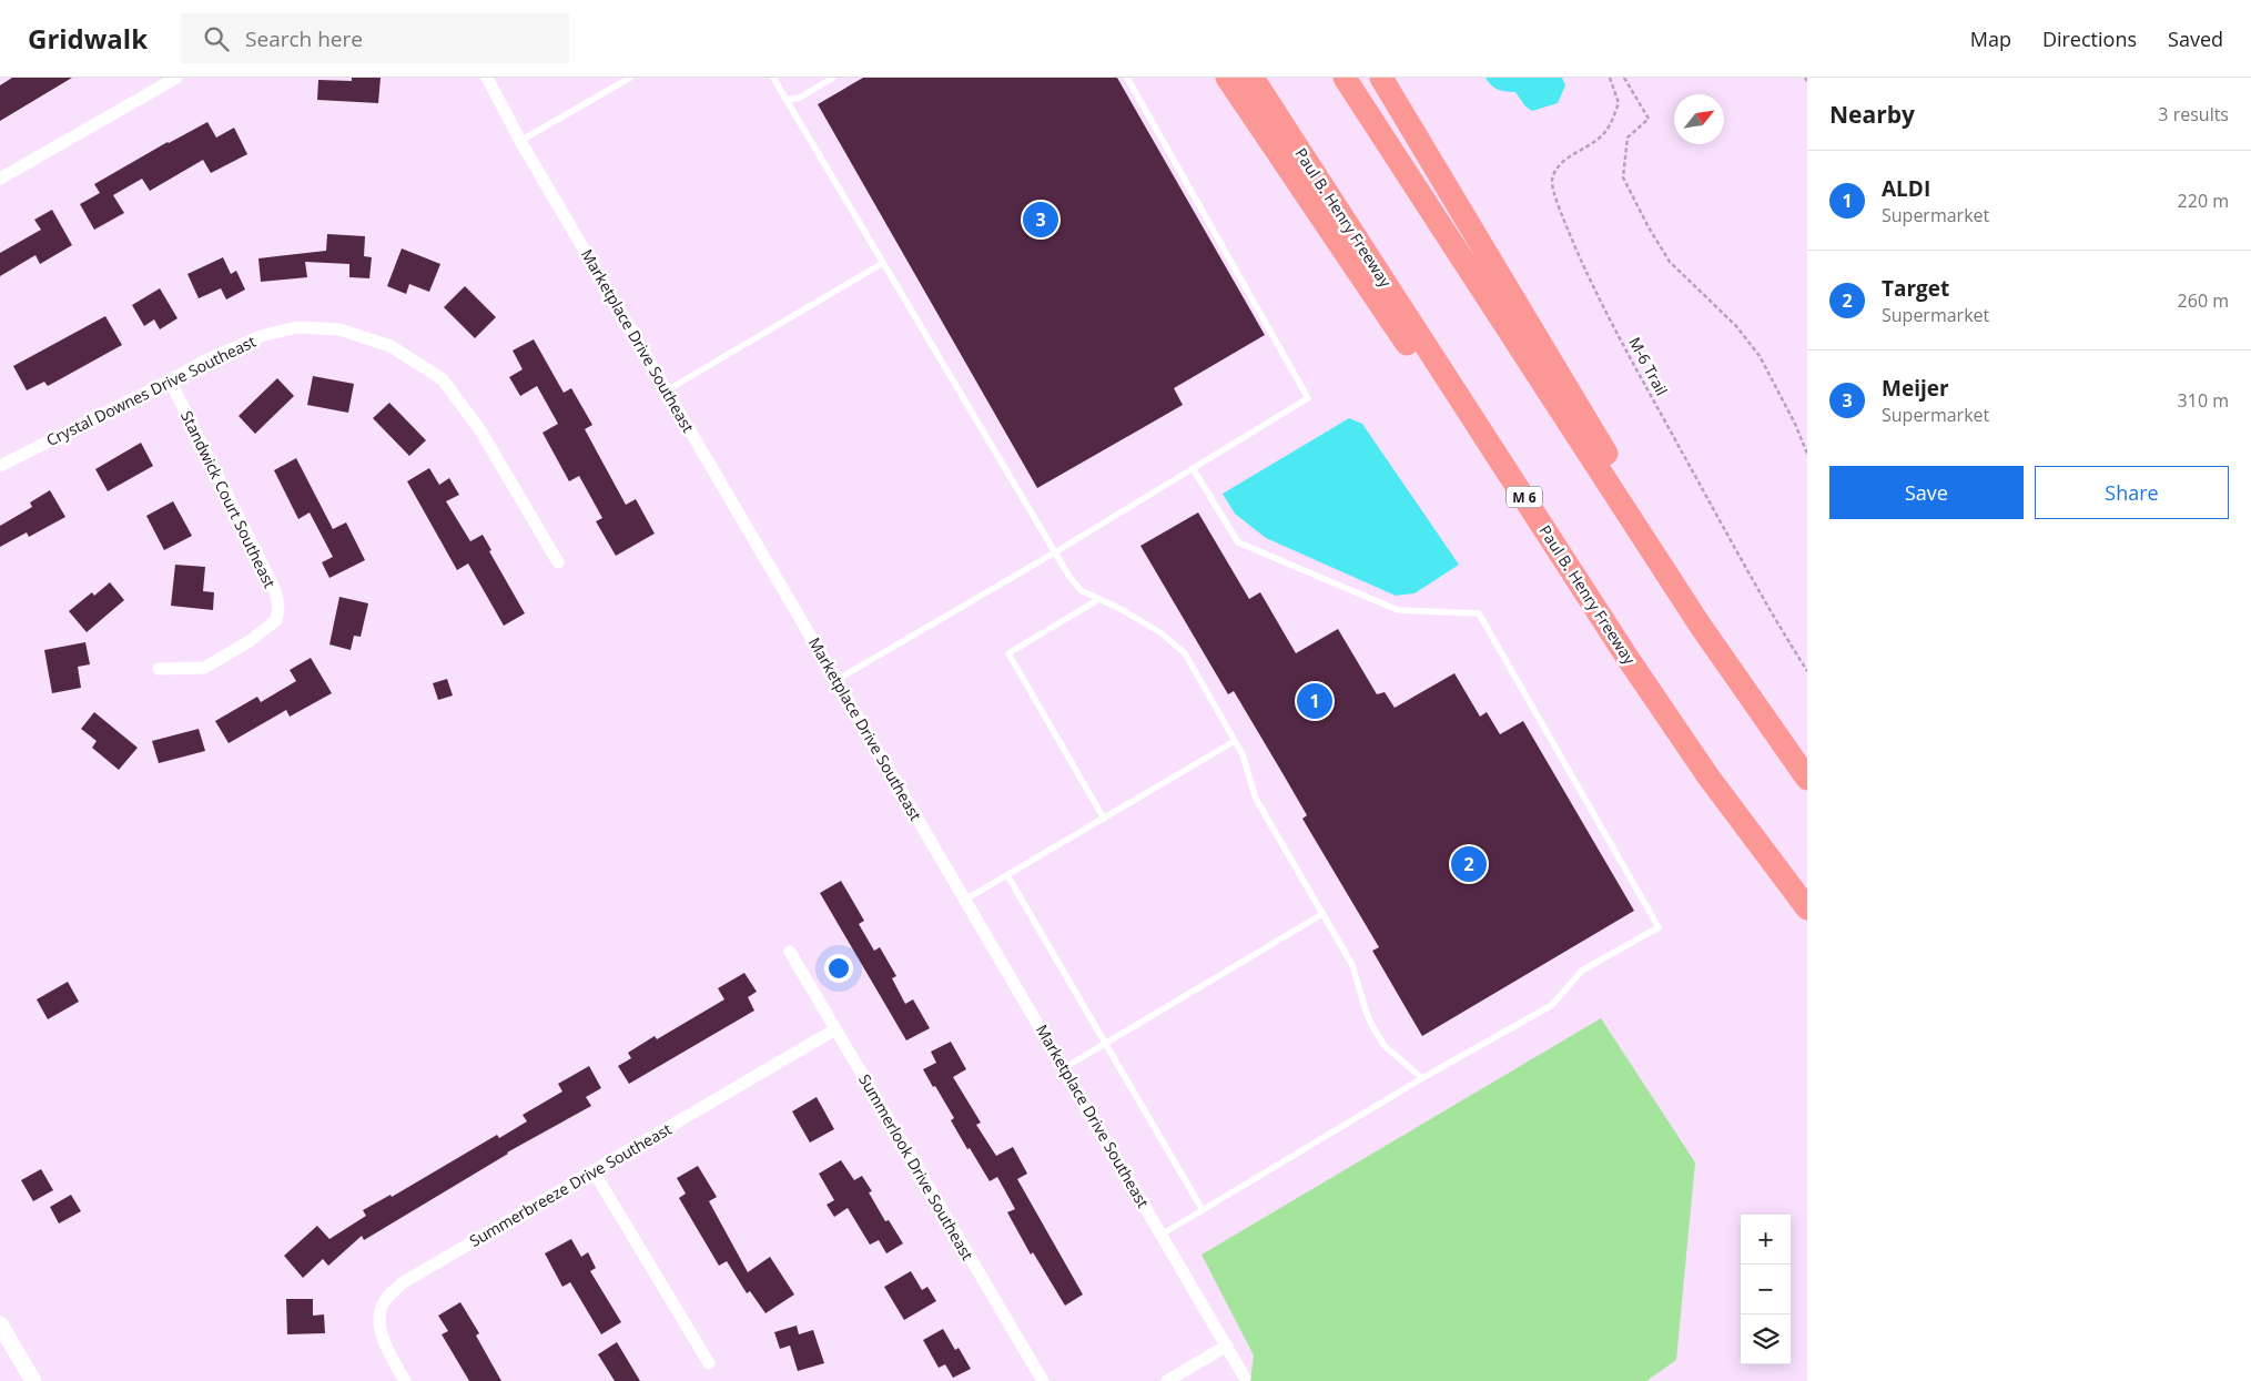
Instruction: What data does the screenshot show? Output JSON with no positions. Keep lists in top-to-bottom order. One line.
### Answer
{"streets":{"highway":["Paul B. Henry Freeway","M 6"],"street":["Marketplace Drive Southeast","Crystal Downes Drive Southeast","Standwick Court Southeast","Summerlook Drive Southeast","Summerbreeze Drive Southeast"],"path":["M-6 Trail"]},"crossings":[["Crystal Downes Drive Southeast","Standwick Court Southeast"],["Summerlook Drive Southeast","Summerbreeze Drive Southeast"]],"north":"top right","page":{"header":"Gridwalk","search":"Search here","nav":["Map","Directions","Saved"],"heading":["Nearby","3 results"],"list":[{"mark":"1","name":"ALDI","note":"Supermarket","value":"220 m"},{"mark":"2","name":"Target","note":"Supermarket","value":"260 m"},{"mark":"3","name":"Meijer","note":"Supermarket","value":"310 m"}],"pins":["3","1","2"],"buttons":["Save","Share"],"map_buttons":["+","−"]}}
